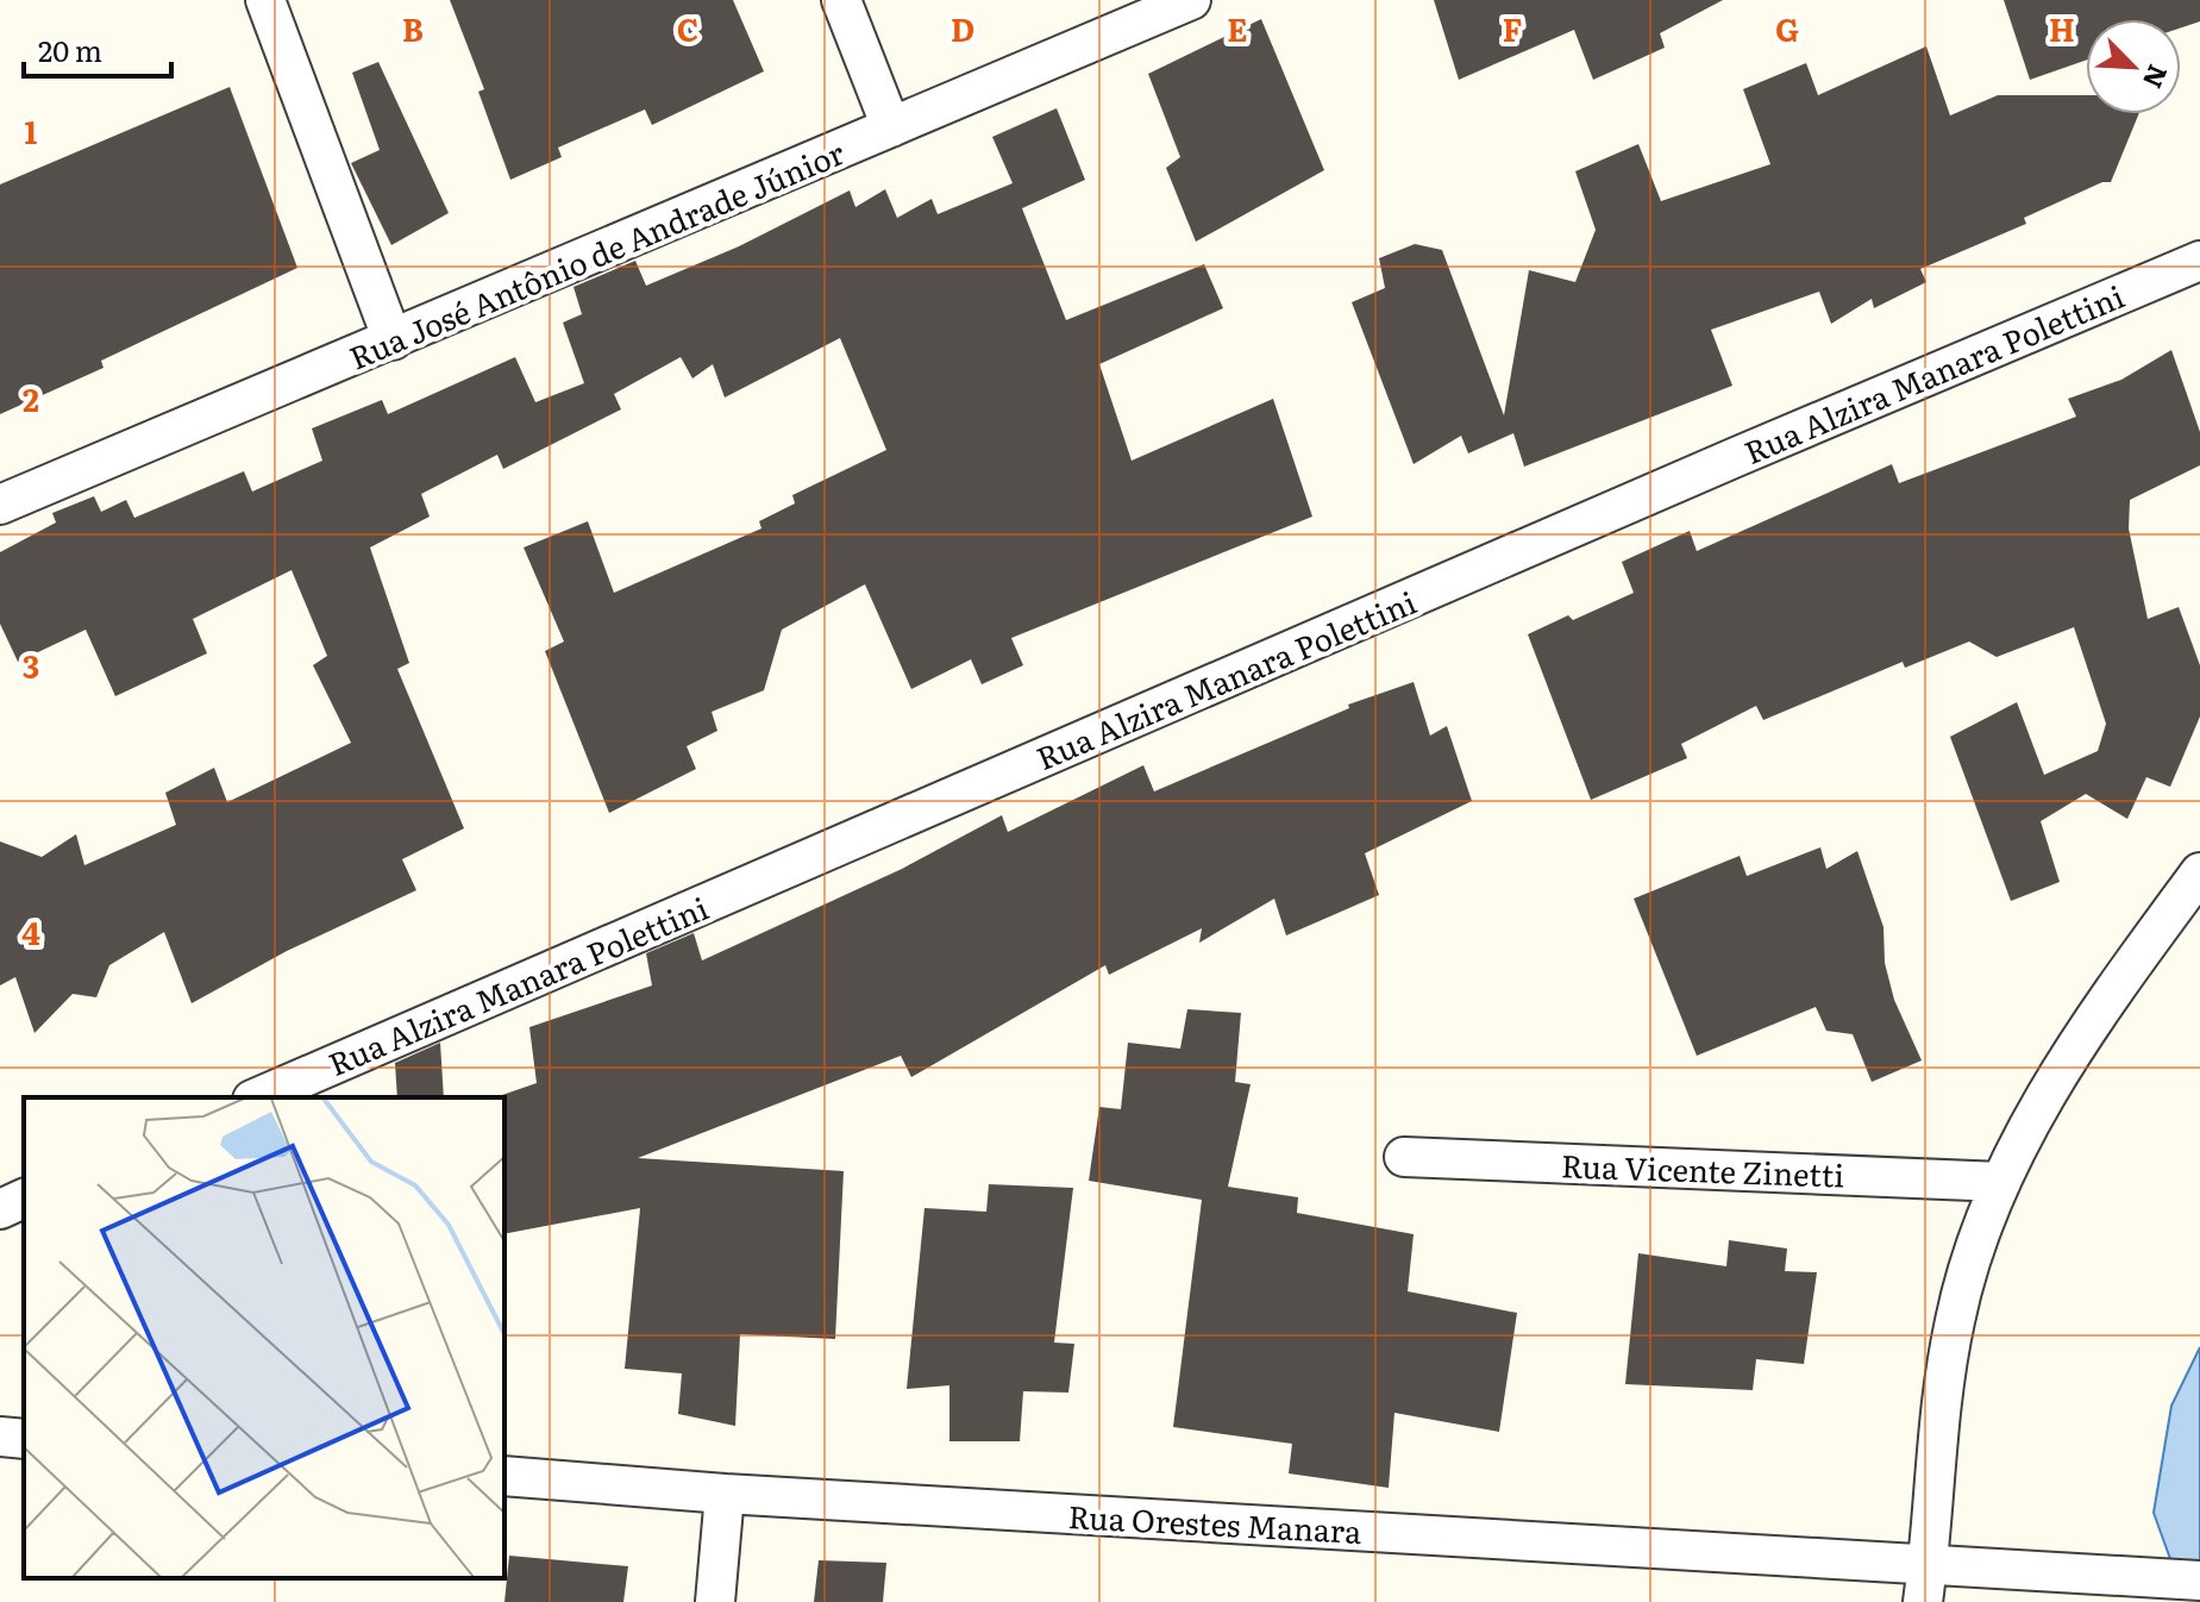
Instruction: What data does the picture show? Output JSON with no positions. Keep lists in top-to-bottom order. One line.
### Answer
{"streets":{"street":["Rua José Antônio de Andrade Júnior","Rua Alzira Manara Polettini","Rua Vicente Zinetti","Rua Orestes Manara"]},"scale_bar":"20 m","north":"bottom right","grid":{"columns":["B","C","D","E","F","G","H"],"rows":["1","2","3","4"]}}
